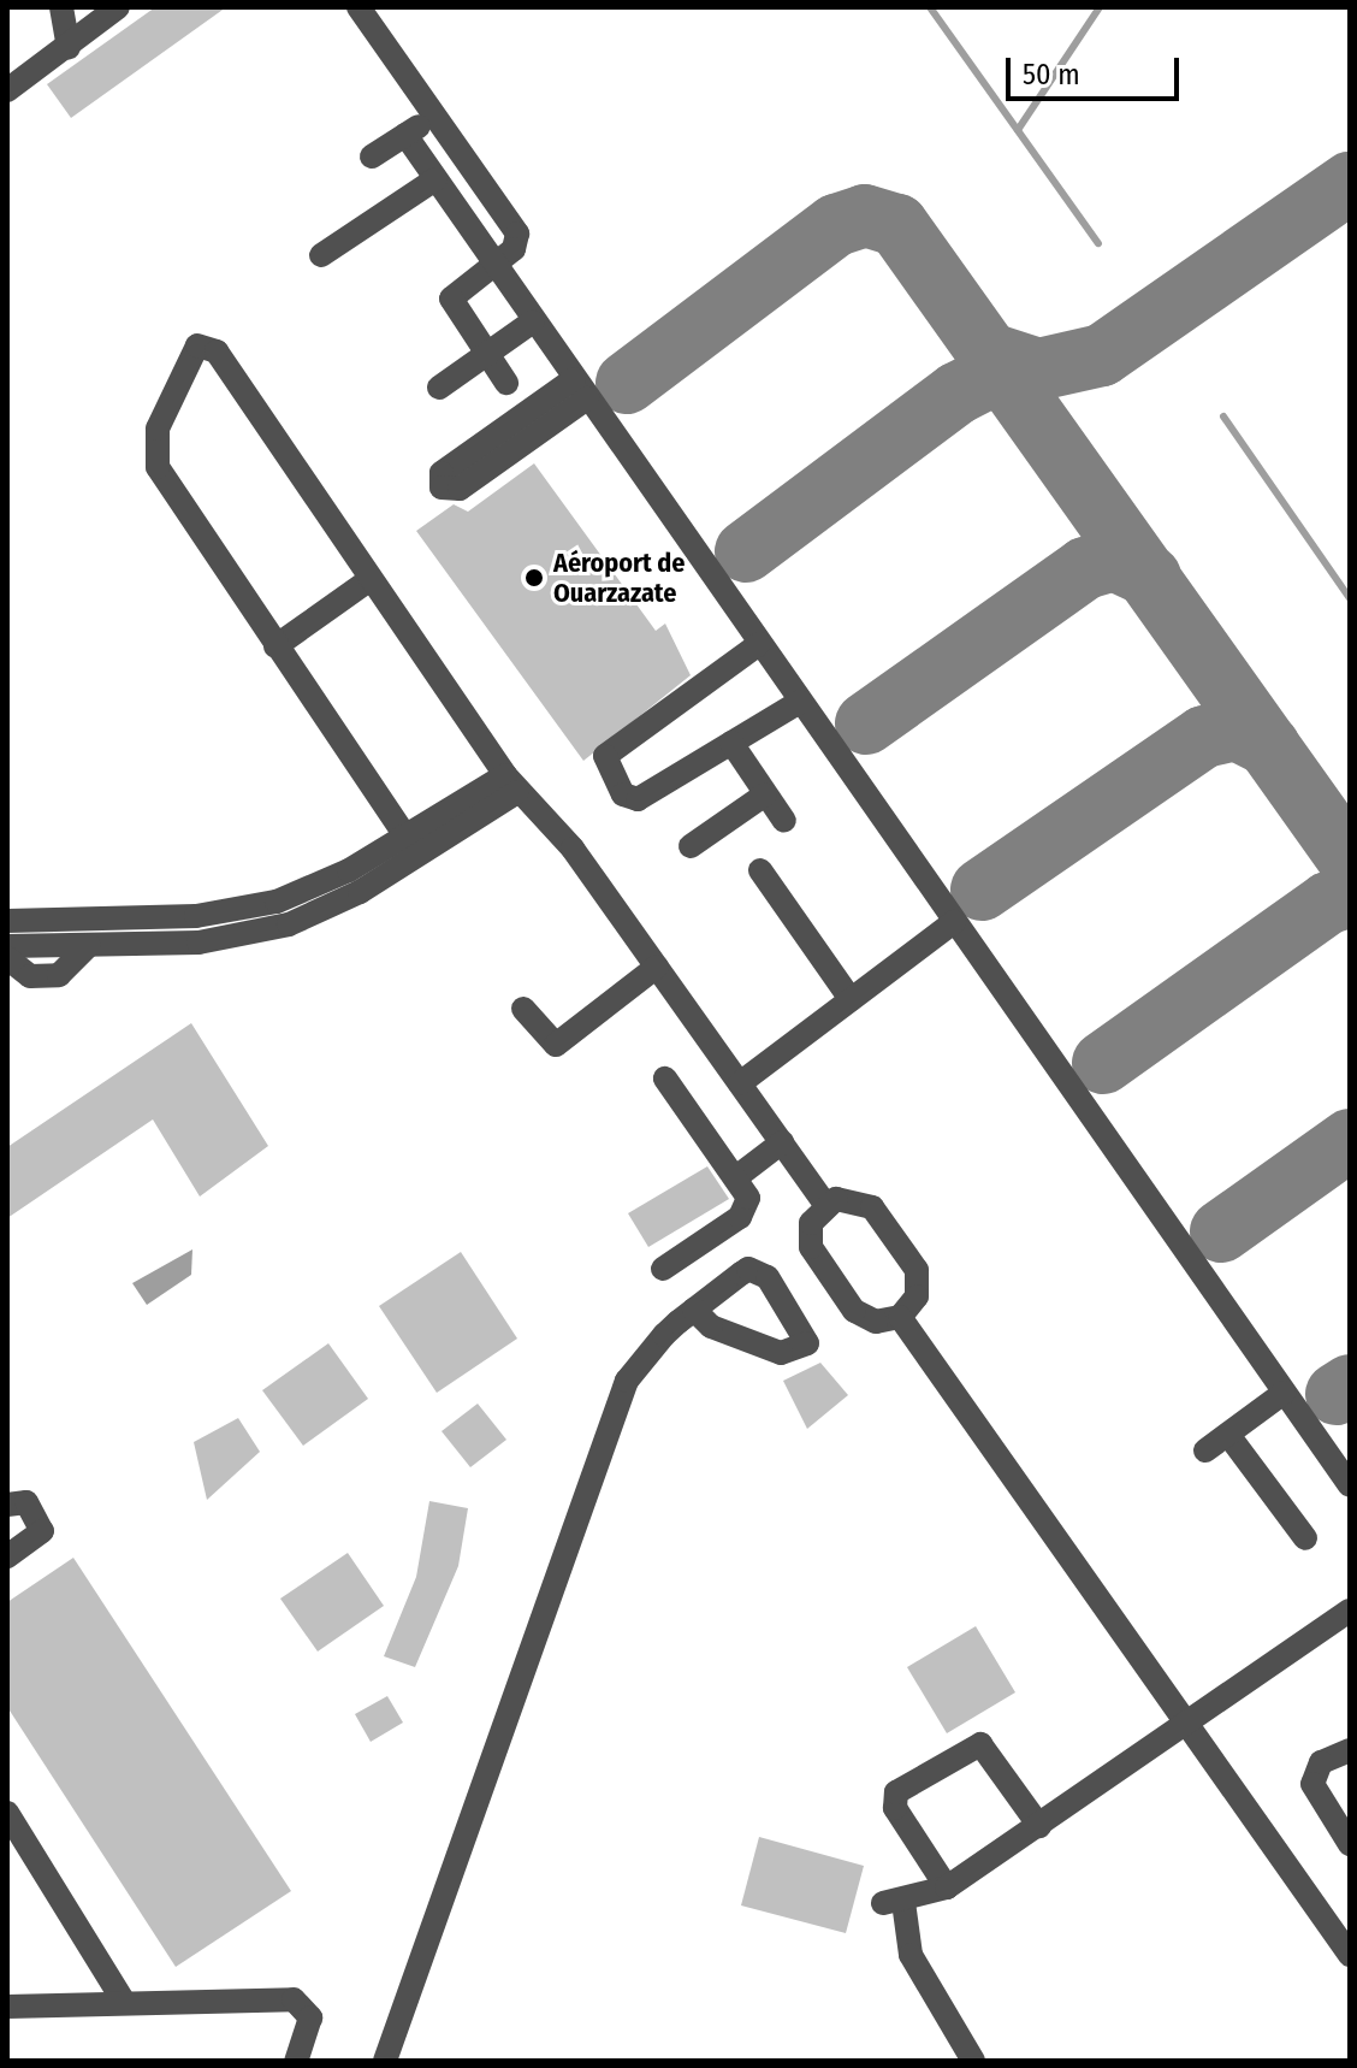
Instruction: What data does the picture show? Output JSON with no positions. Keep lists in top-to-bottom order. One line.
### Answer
{"places":["Aéroport de Ouarzazate"],"scale_bar":"50 m"}
